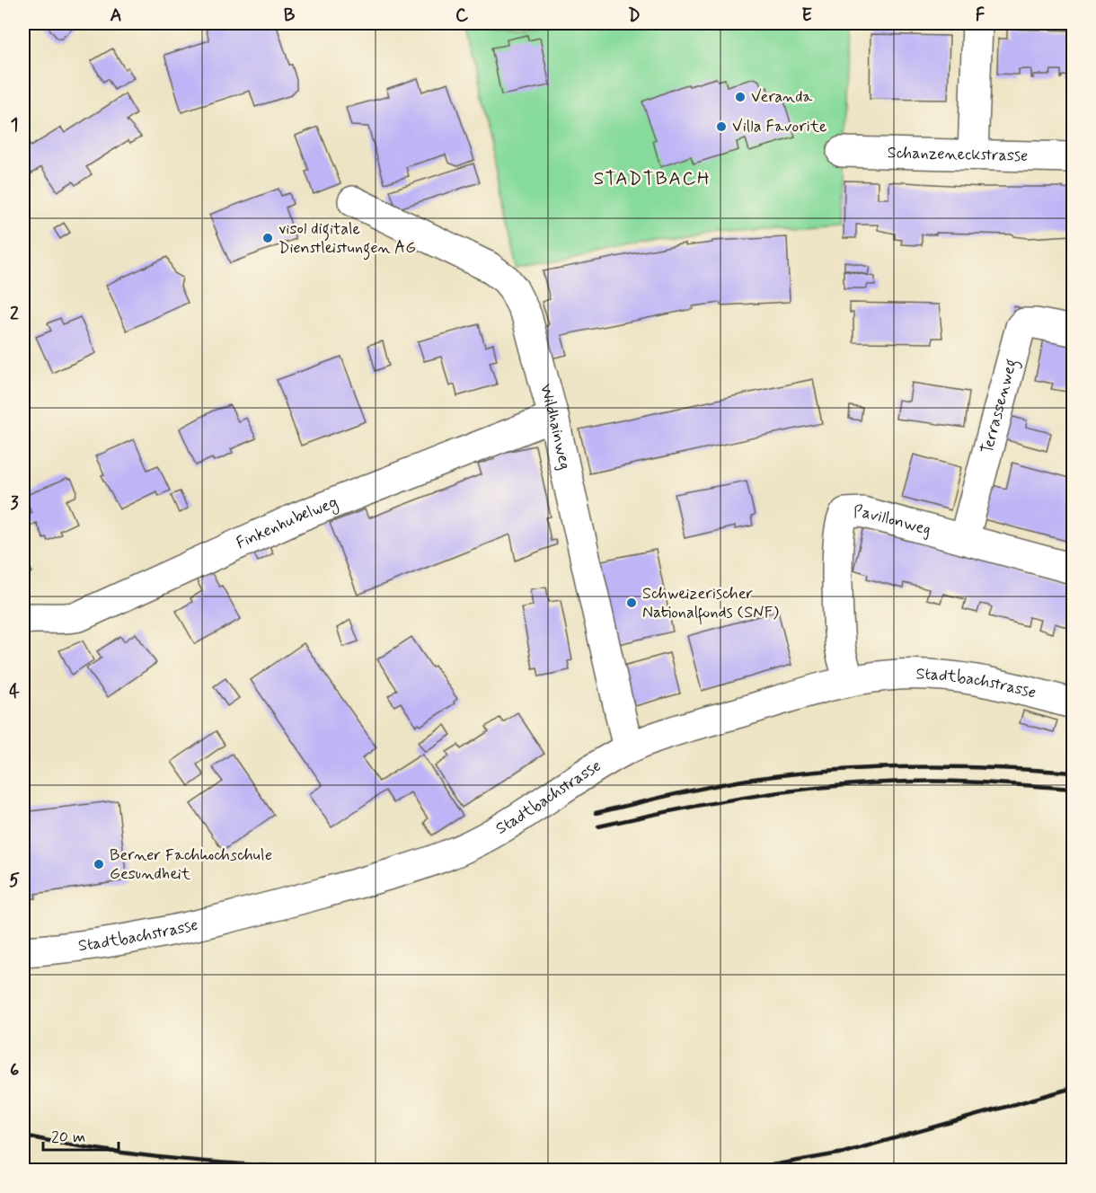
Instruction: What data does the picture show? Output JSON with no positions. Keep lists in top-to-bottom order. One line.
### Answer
{"streets":{"street":["Schanzeneckstrasse","Terrassenweg","Wildhainweg","Pavillonweg","Finkenhubelweg","Stadtbachstrasse"]},"crossings":[["Terrassenweg","Pavillonweg"],["Wildhainweg","Finkenhubelweg"],["Wildhainweg","Stadtbachstrasse"],["Pavillonweg","Stadtbachstrasse"]],"districts":["STADTBACH"],"places":["Veranda","Villa Favorite","visol digitale Dienstleistungen AG","Schweizerischer Nationalfonds (SNF)","Berner Fachhochschule Gesundheit"],"scale_bar":"20 m","grid":{"columns":["A","B","C","D","E","F"],"rows":["1","2","3","4","5","6"]}}
